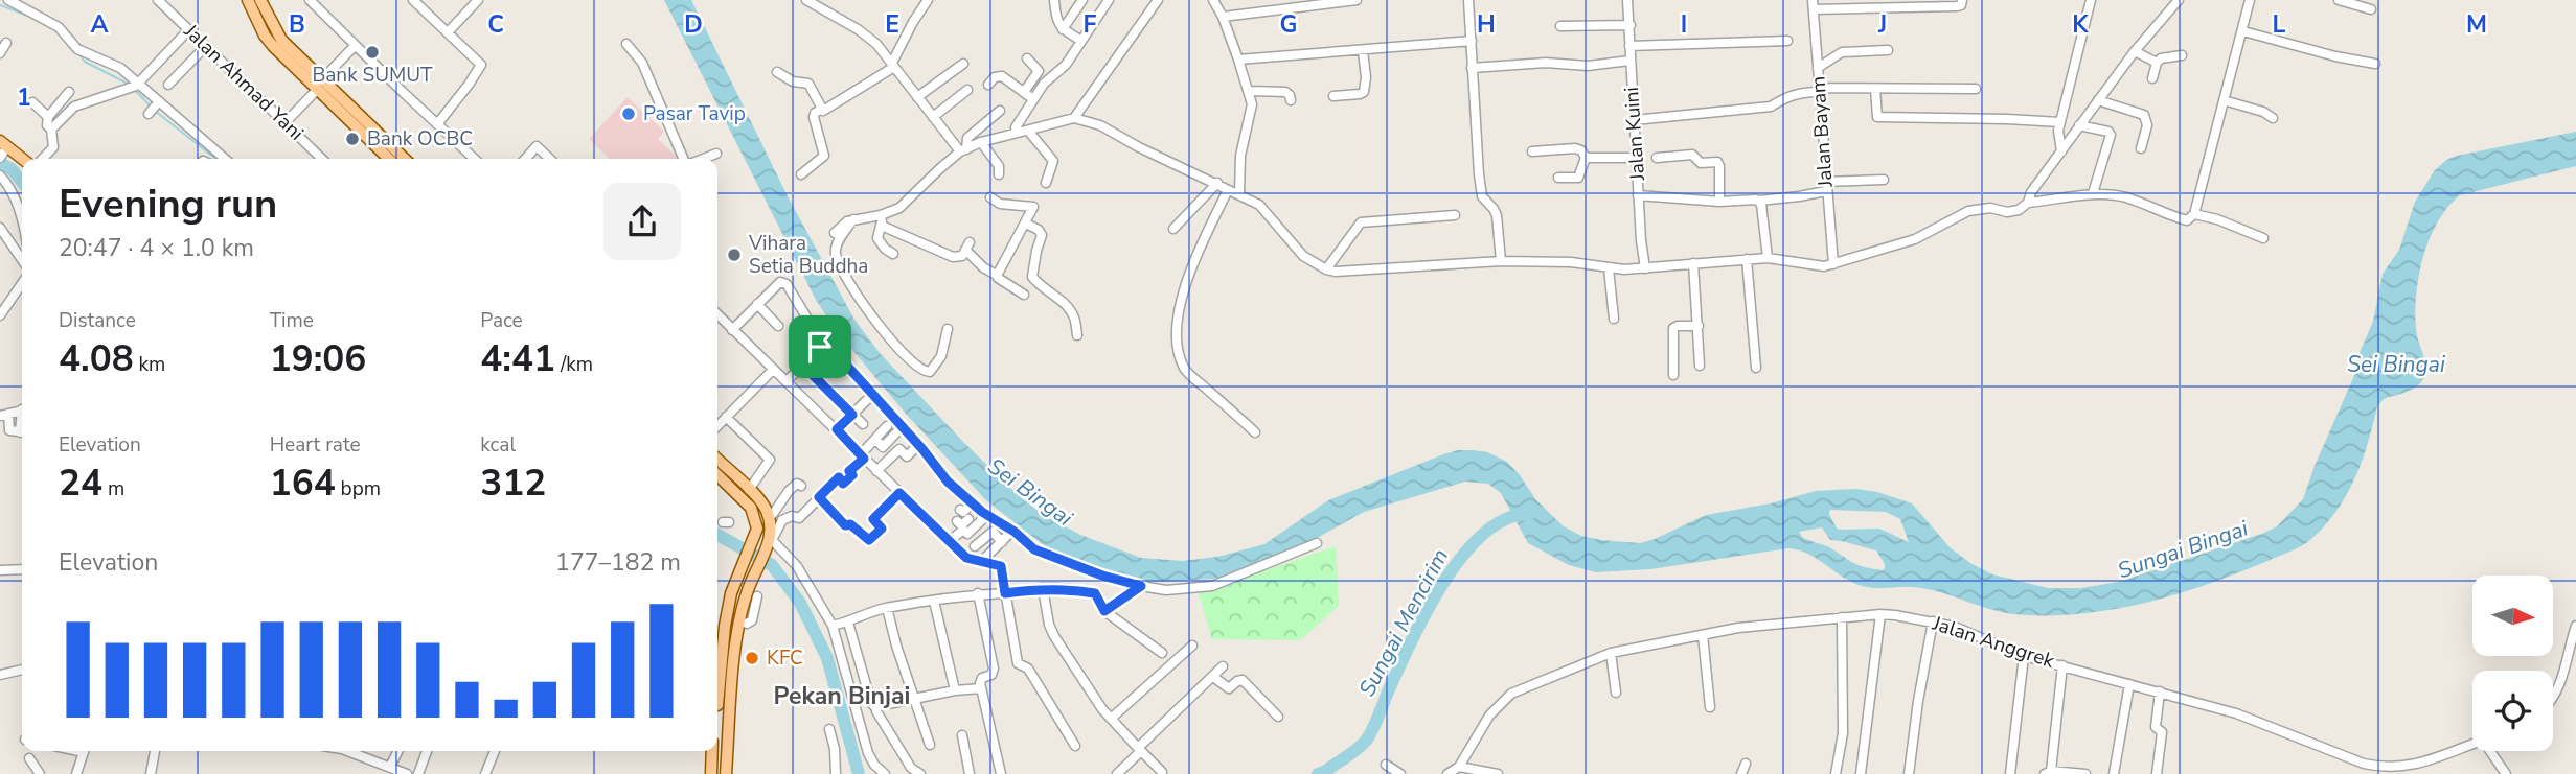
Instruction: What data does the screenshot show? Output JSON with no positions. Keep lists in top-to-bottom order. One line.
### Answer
{"streets":{"street":["Jalan Ahmad Yani","Jalan Bayam","Jalan Kuini","Jalan Anggrek"]},"districts":["Pekan Binjai"],"water":["Sei Bingai","Sungai Bingai","Sungai Mencirim"],"places":["Bank SUMUT","Pasar Tavip","Bank OCBC","Vihara Setia Buddha","KFC"],"north":"right","page":{"heading":["Evening run","20:47 · 4 × 1.0 km"],"stats":[["Distance","4.08 km"],["Time","19:06"],["Pace","4:41 /km"],["Elevation","24 m"],["Heart rate","164 bpm"],["kcal","312"]],"chart":["Elevation","177–182 m"]},"grid":{"columns":["A","B","C","D","E","F","G","H","I","J","K","L","M"],"rows":["1"]}}
